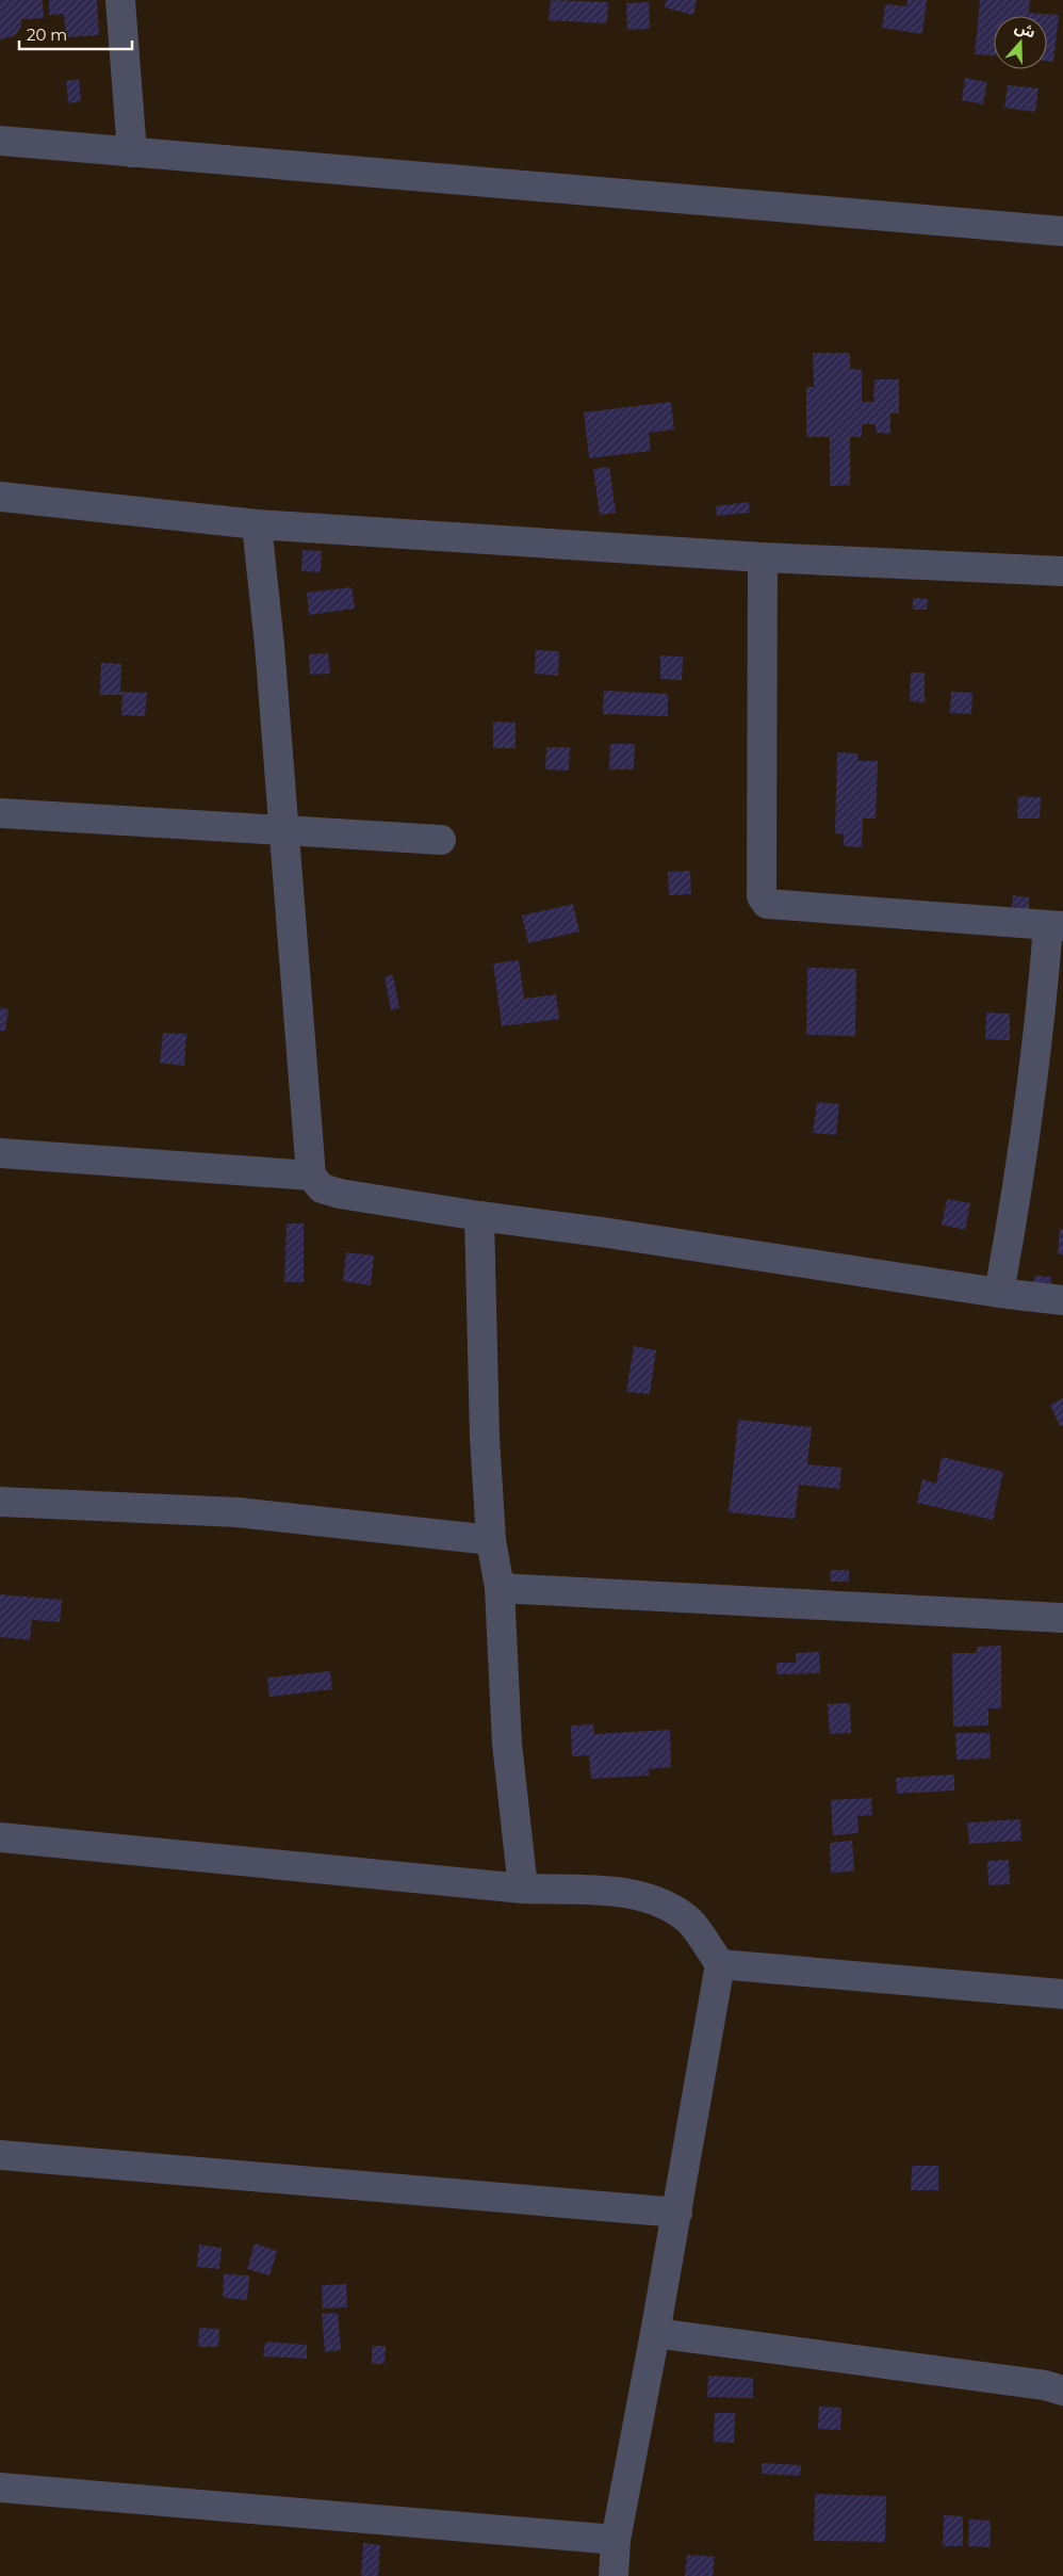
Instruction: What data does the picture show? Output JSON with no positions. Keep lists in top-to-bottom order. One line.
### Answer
{"scale_bar":"20 m","north":"top"}
